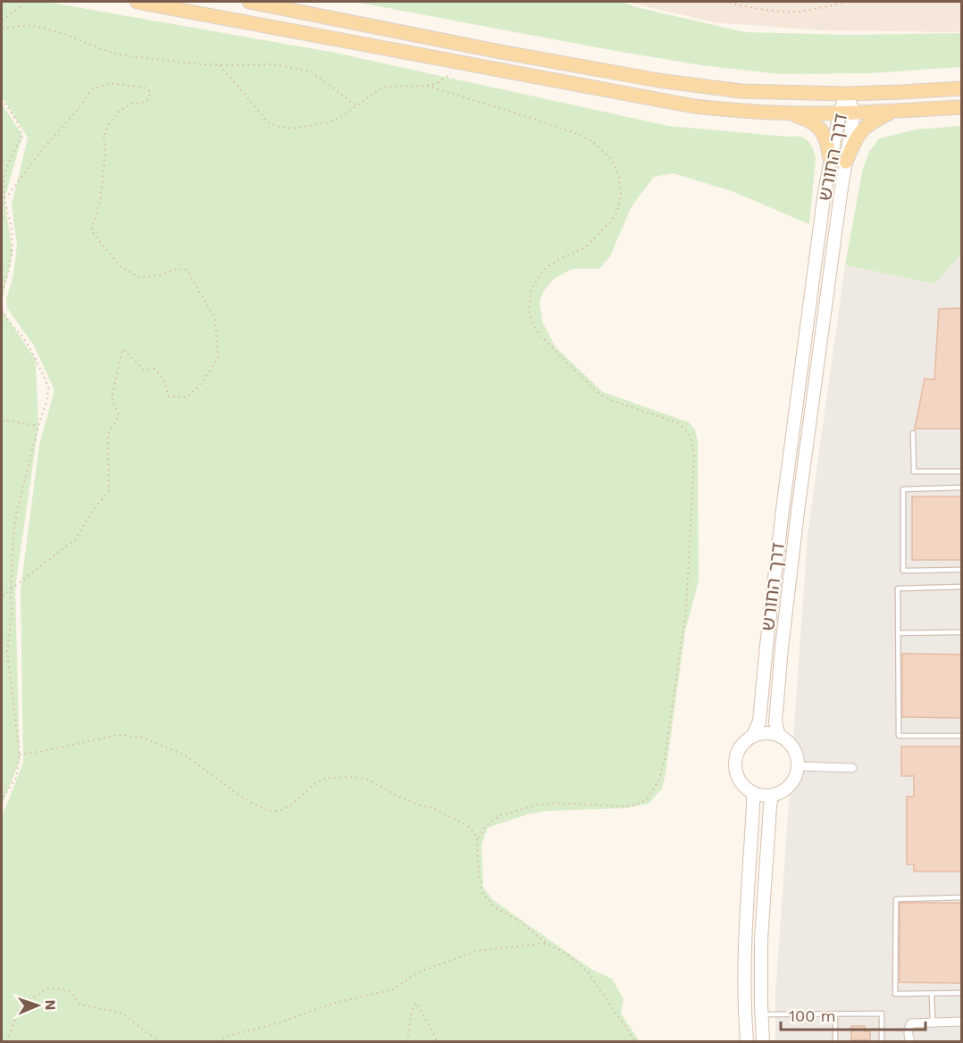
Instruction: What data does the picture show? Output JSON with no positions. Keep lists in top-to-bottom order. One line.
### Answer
{"streets":{"street":["דרך החורש"]},"scale_bar":"100 m","north":"right"}
